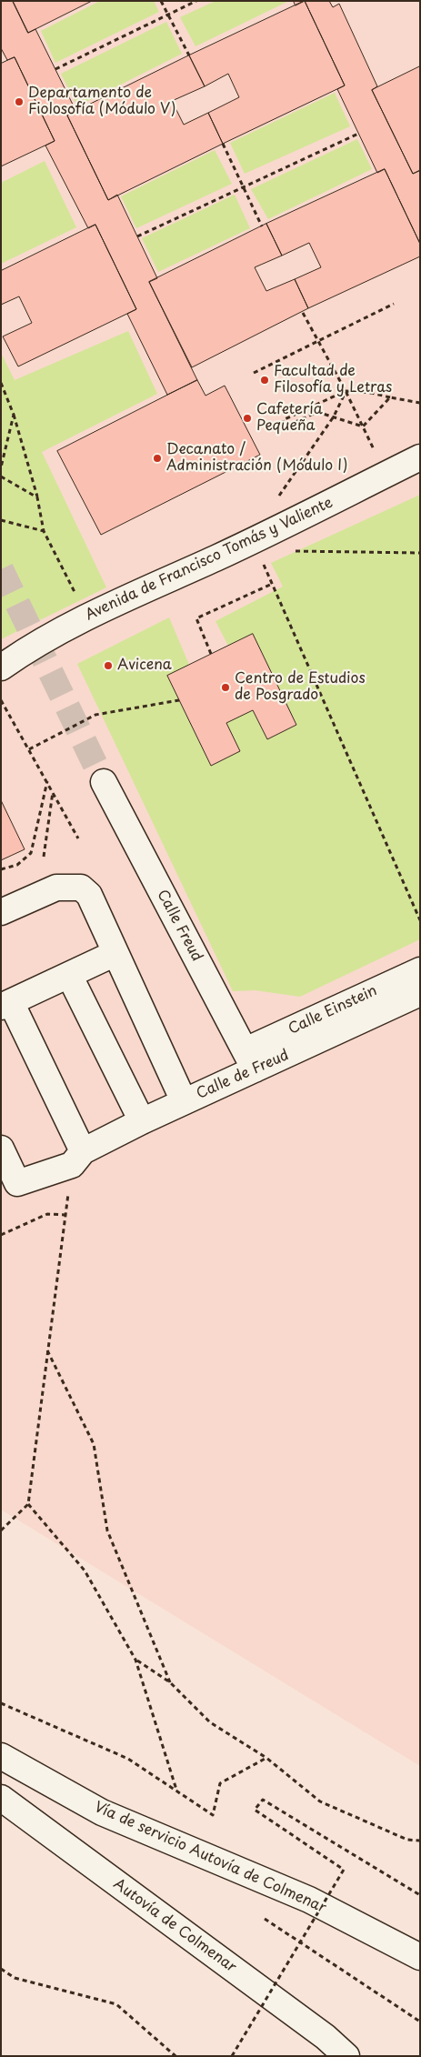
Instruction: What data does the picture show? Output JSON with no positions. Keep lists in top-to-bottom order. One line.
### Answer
{"streets":{"main road":["Avenida de Francisco Tomás y Valiente","Calle Freud","Calle Einstein","Calle de Freud","Vía de servicio Autovía de Colmenar","Autovía de Colmenar"]},"crossings":[["Calle Freud","Calle Einstein"],["Calle Freud","Calle de Freud"],["Calle Einstein","Calle de Freud"]],"places":["Departamento de Fiolosofía (Módulo V)","Facultad de Filosofía y Letras","Cafetería Pequeña","Decanato / Administración (Módulo I)","Avicena","Centro de Estudios de Posgrado"]}
